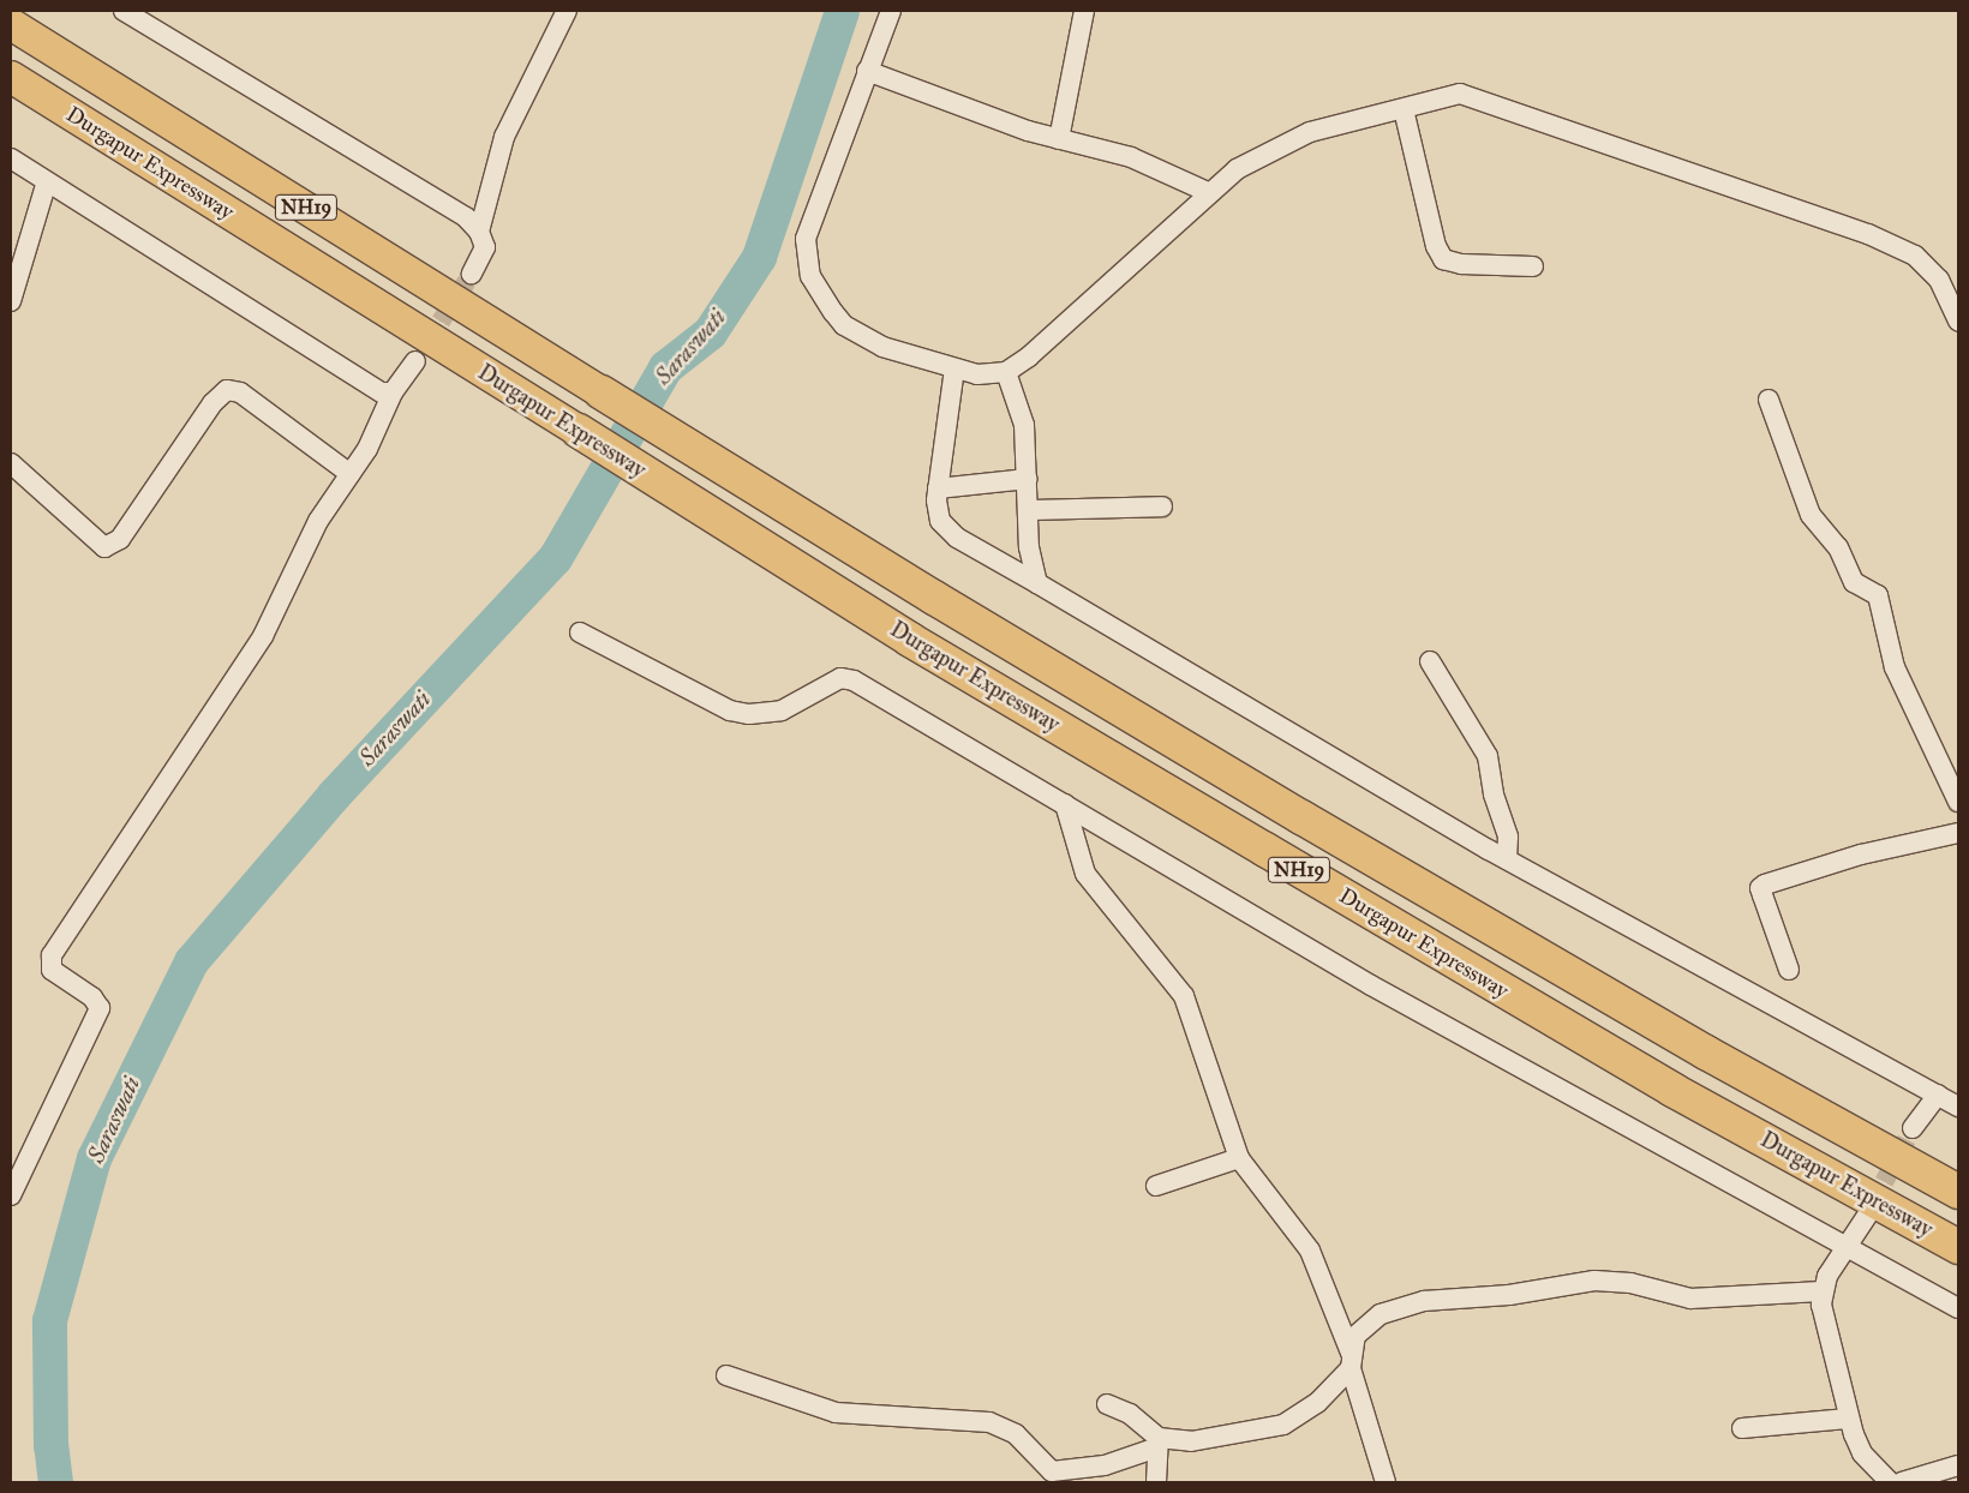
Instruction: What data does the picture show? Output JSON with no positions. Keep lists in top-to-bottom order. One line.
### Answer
{"streets":{"highway":["Durgapur Expressway","NH19"]},"water":["Saraswati"]}
